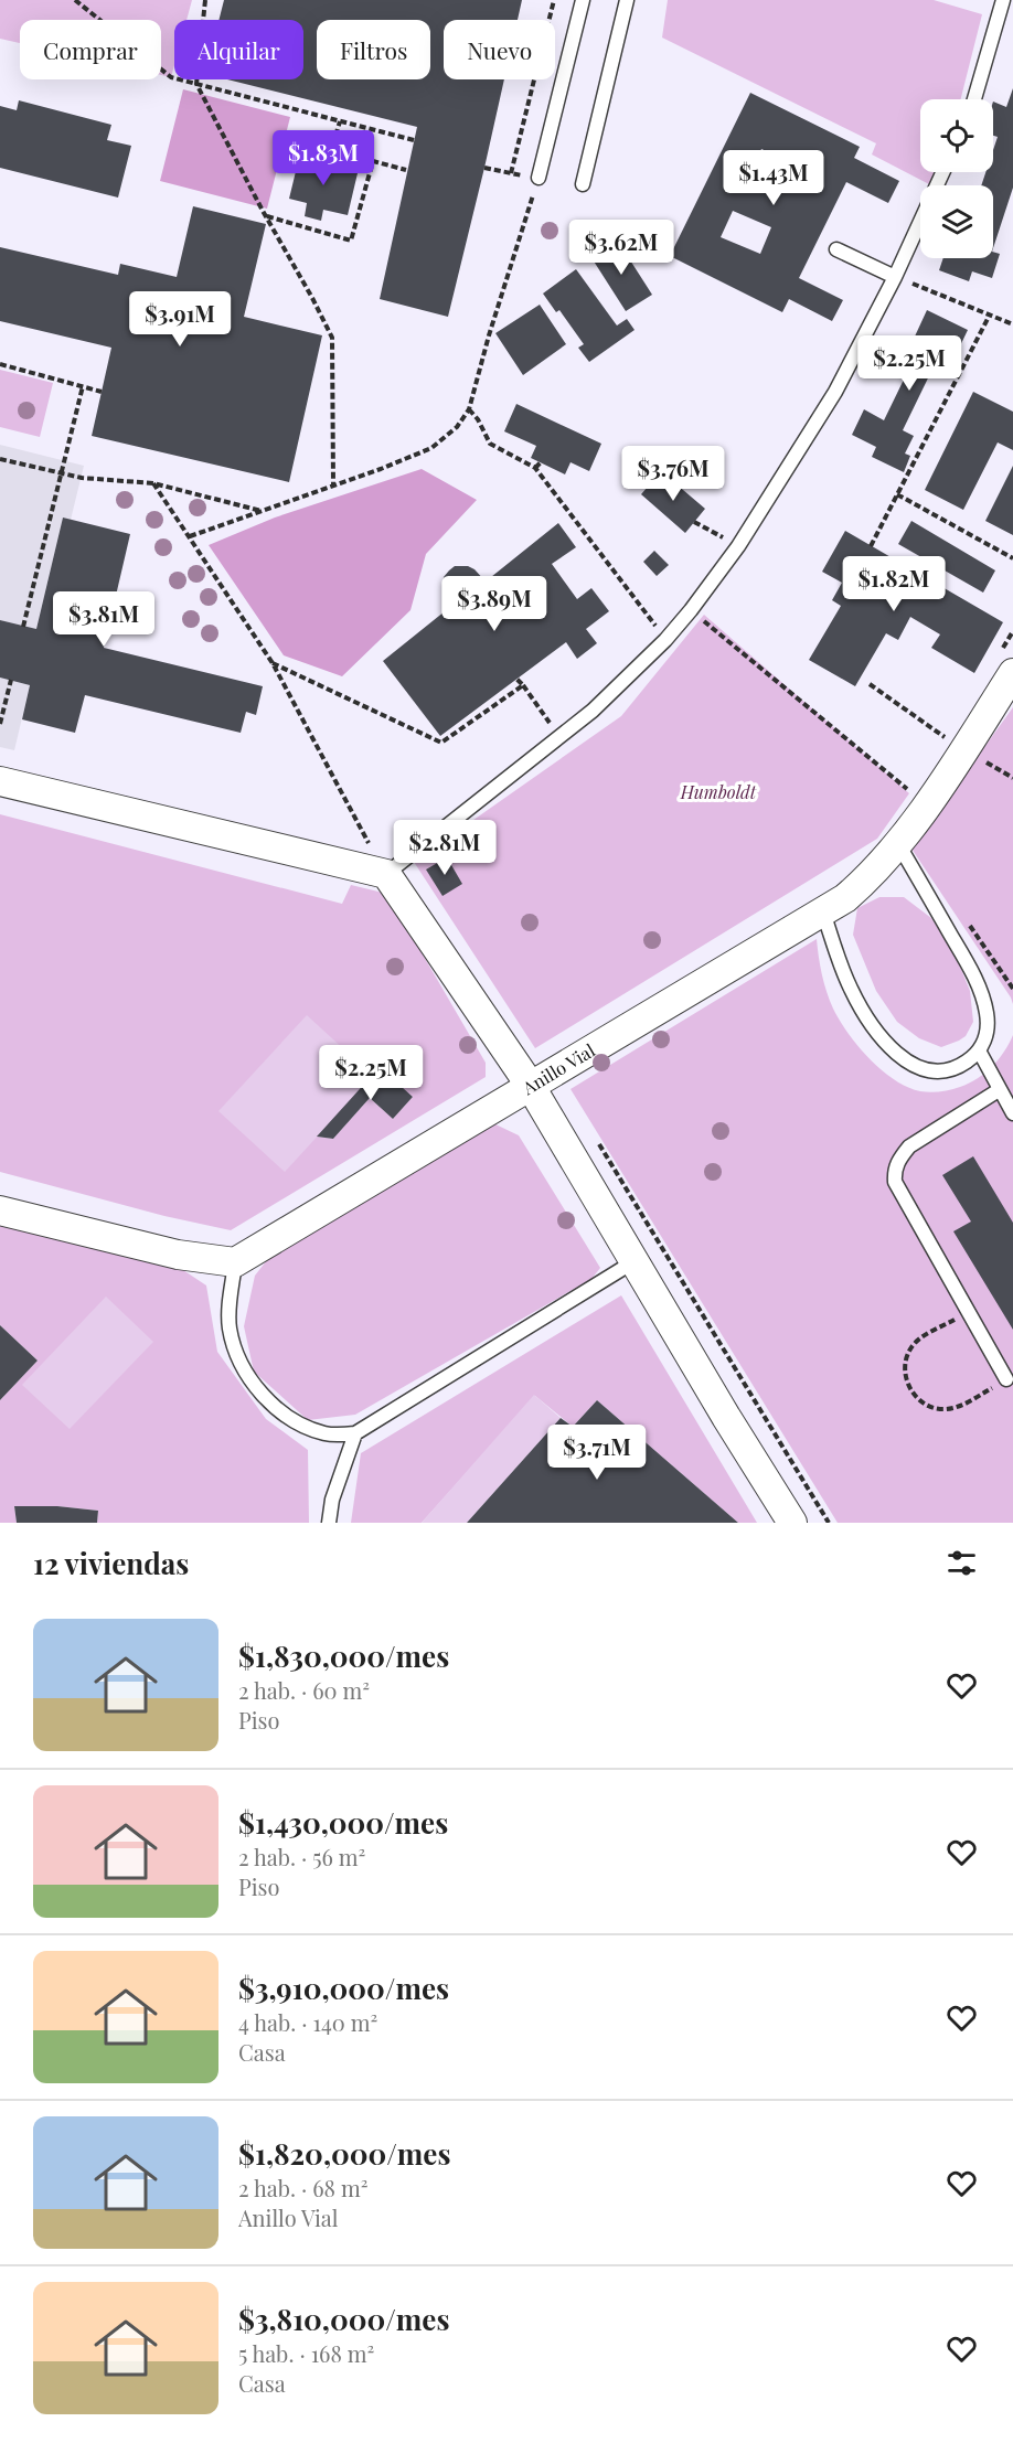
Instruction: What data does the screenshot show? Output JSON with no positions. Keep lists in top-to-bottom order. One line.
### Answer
{"streets":{"street":["Anillo Vial"]},"parks":["Humboldt"],"page":{"chip":["Comprar","Alquilar","Filtros","Nuevo"],"price":["$1.83M","$1.43M","$3.62M","$3.91M","$2.25M","$3.76M","$1.82M","$3.89M","$3.81M","$2.81M","$2.25M","$3.71M"],"heading":"12 viviendas","list":[{"name":"$1,830,000/mes","note":"2 hab. · 60 m² · Piso"},{"name":"$1,430,000/mes","note":"2 hab. · 56 m² · Piso"},{"name":"$3,910,000/mes","note":"4 hab. · 140 m² · Casa"},{"name":"$1,820,000/mes","note":"2 hab. · 68 m² · Anillo Vial"},{"name":"$3,810,000/mes","note":"5 hab. · 168 m² · Casa"}]}}
